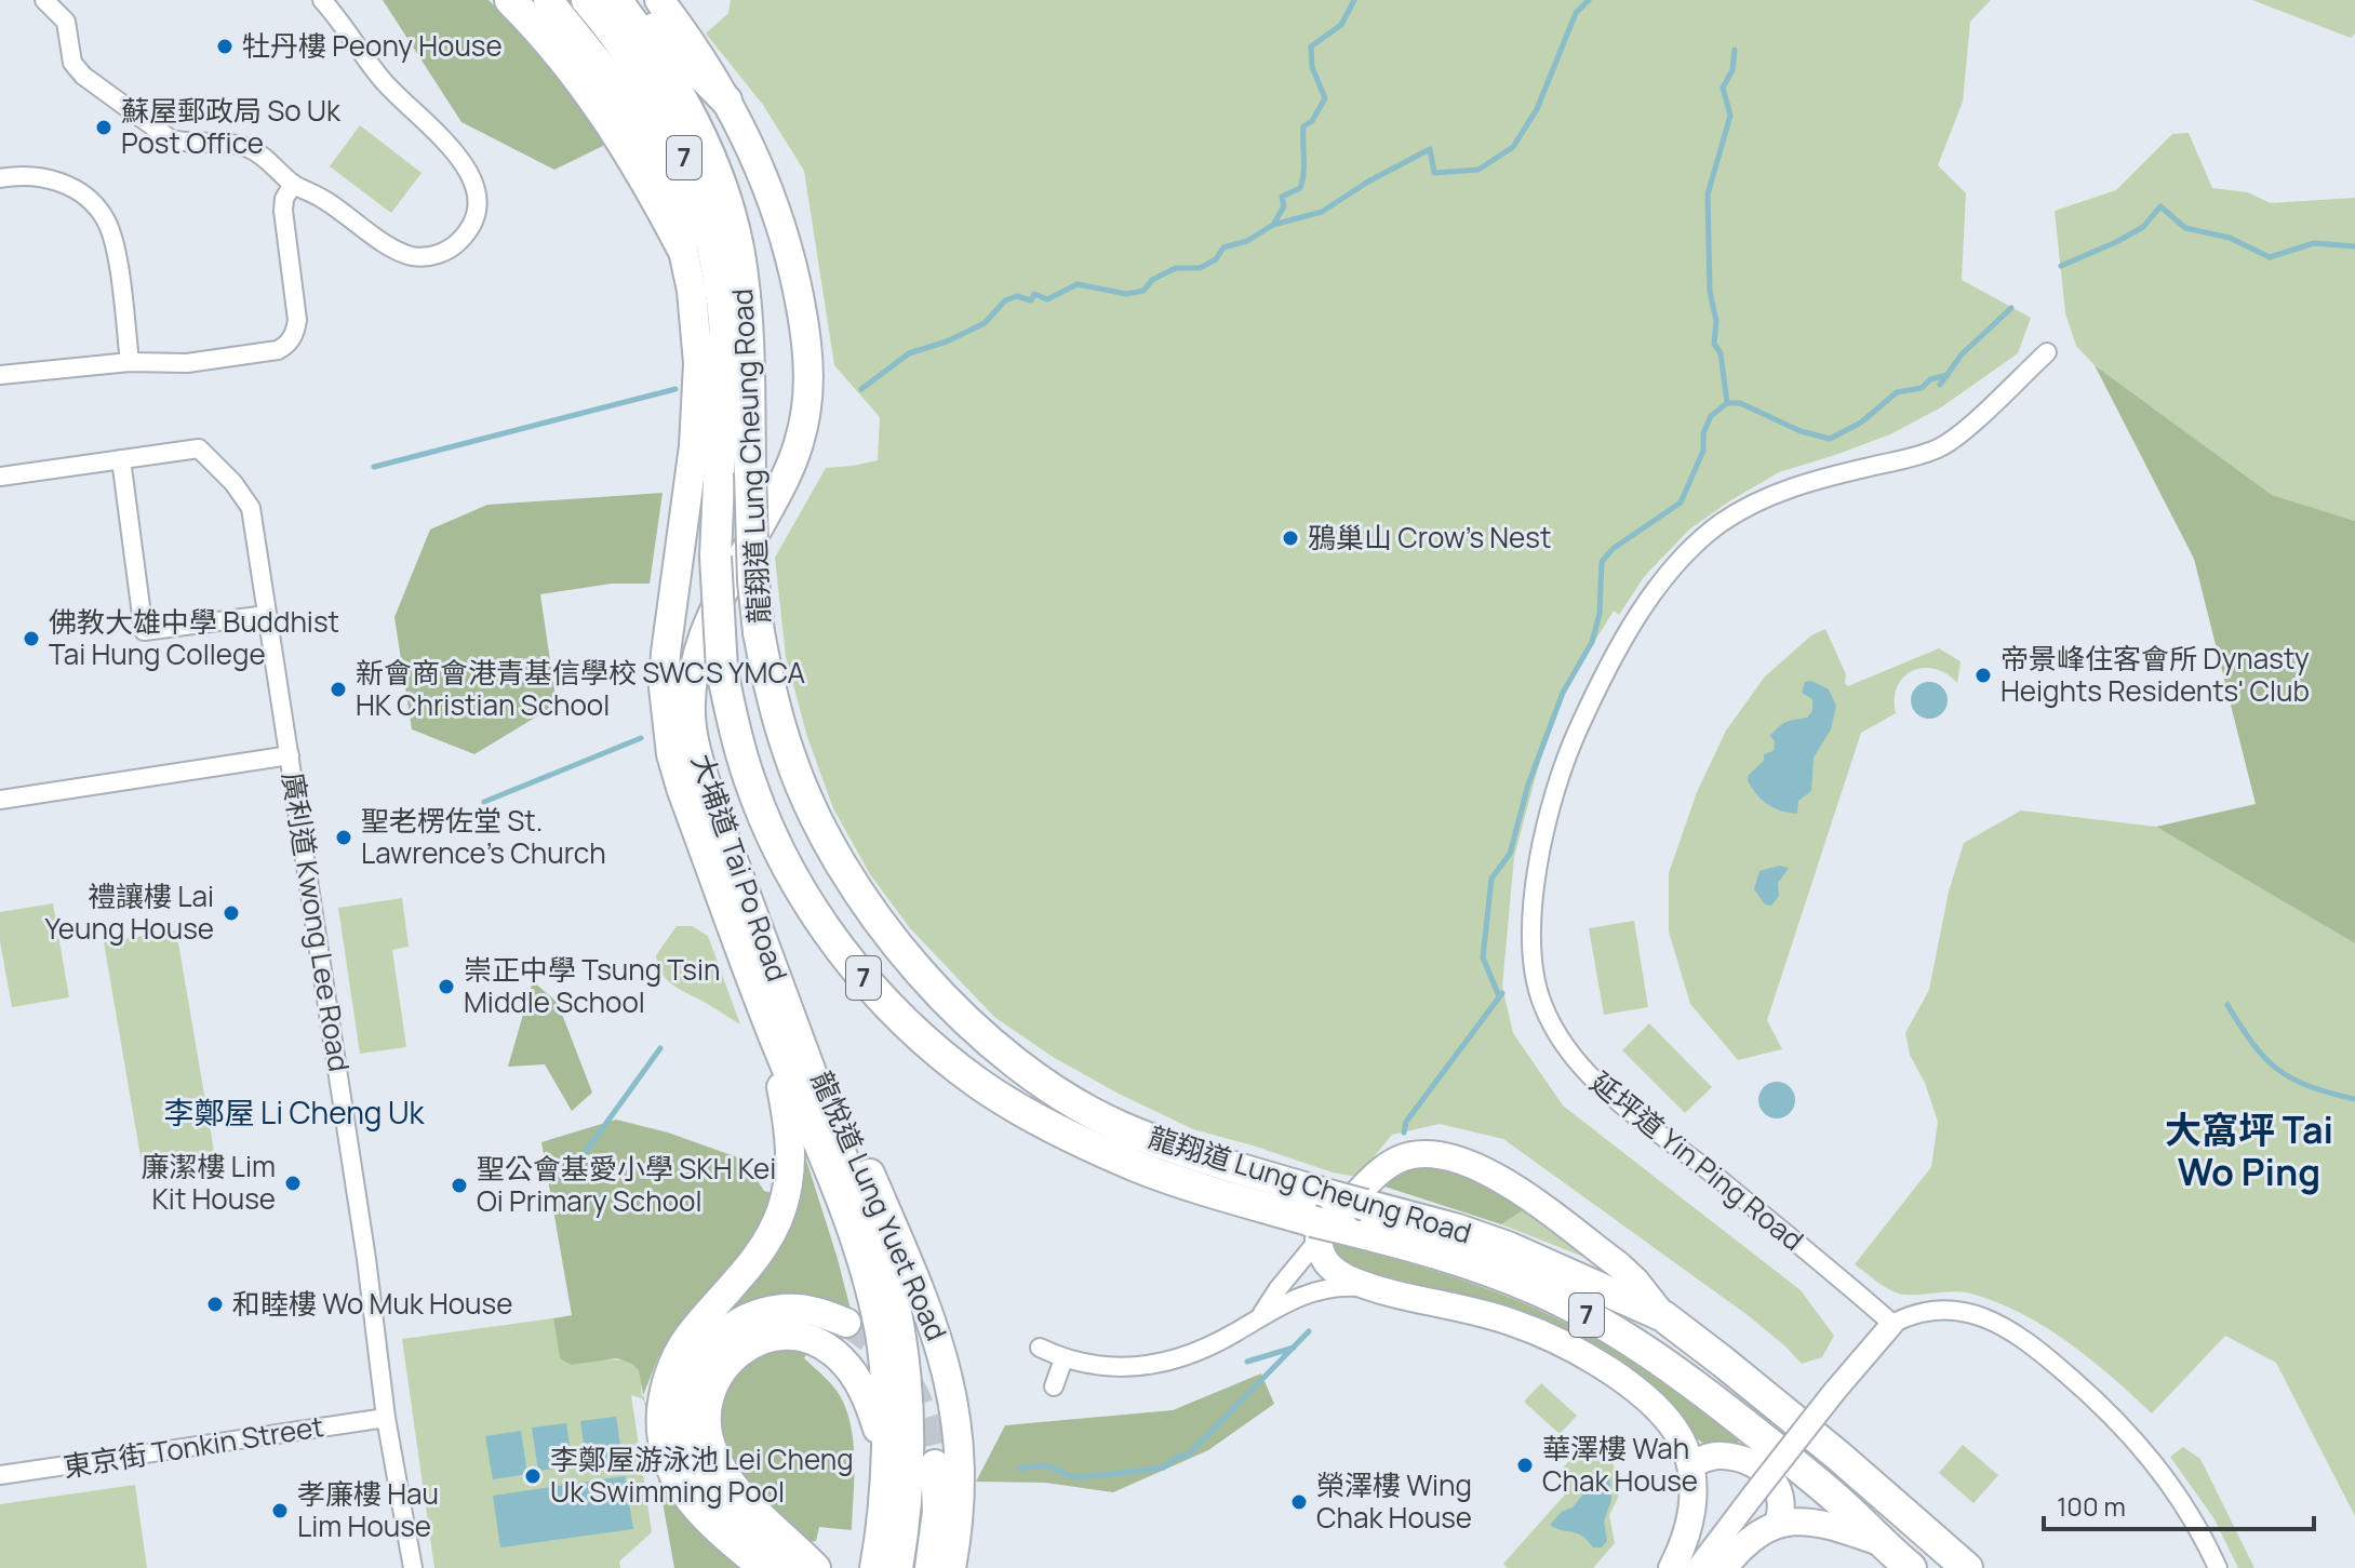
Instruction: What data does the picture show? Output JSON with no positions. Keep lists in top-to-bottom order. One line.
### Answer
{"streets":{"highway":["7","龍翔道 Lung Cheung Road"],"main road":["大埔道 Tai Po Road","龍悅道 Lung Yuet Road"],"street":["廣利道 Kwong Lee Road","延坪道 Yin Ping Road","東京街 Tonkin Street"]},"crossings":[["大埔道 Tai Po Road","龍悅道 Lung Yuet Road"],["廣利道 Kwong Lee Road","東京街 Tonkin Street"]],"districts":["李鄭屋 Li Cheng Uk","大窩坪 Tai Wo Ping"],"places":["牡丹樓 Peony House","蘇屋郵政局 So Uk Post Office","鴉巢山 Crow's Nest","佛教大雄中學 Buddhist Tai Hung College","帝景峰住客會所 Dynasty Heights Residents' Club","新會商會港青基信學校 SWCS YMCA HK Christian School","聖老楞佐堂 St. Lawrence's Church","禮讓樓 Lai Yeung House","崇正中學 Tsung Tsin Middle School","廉潔樓 Lim Kit House","聖公會基愛小學 SKH Kei Oi Primary School","和睦樓 Wo Muk House","華澤樓 Wah Chak House","李鄭屋游泳池 Lei Cheng Uk Swimming Pool","榮澤樓 Wing Chak House","孝廉樓 Hau Lim House"],"scale_bar":"100 m"}
